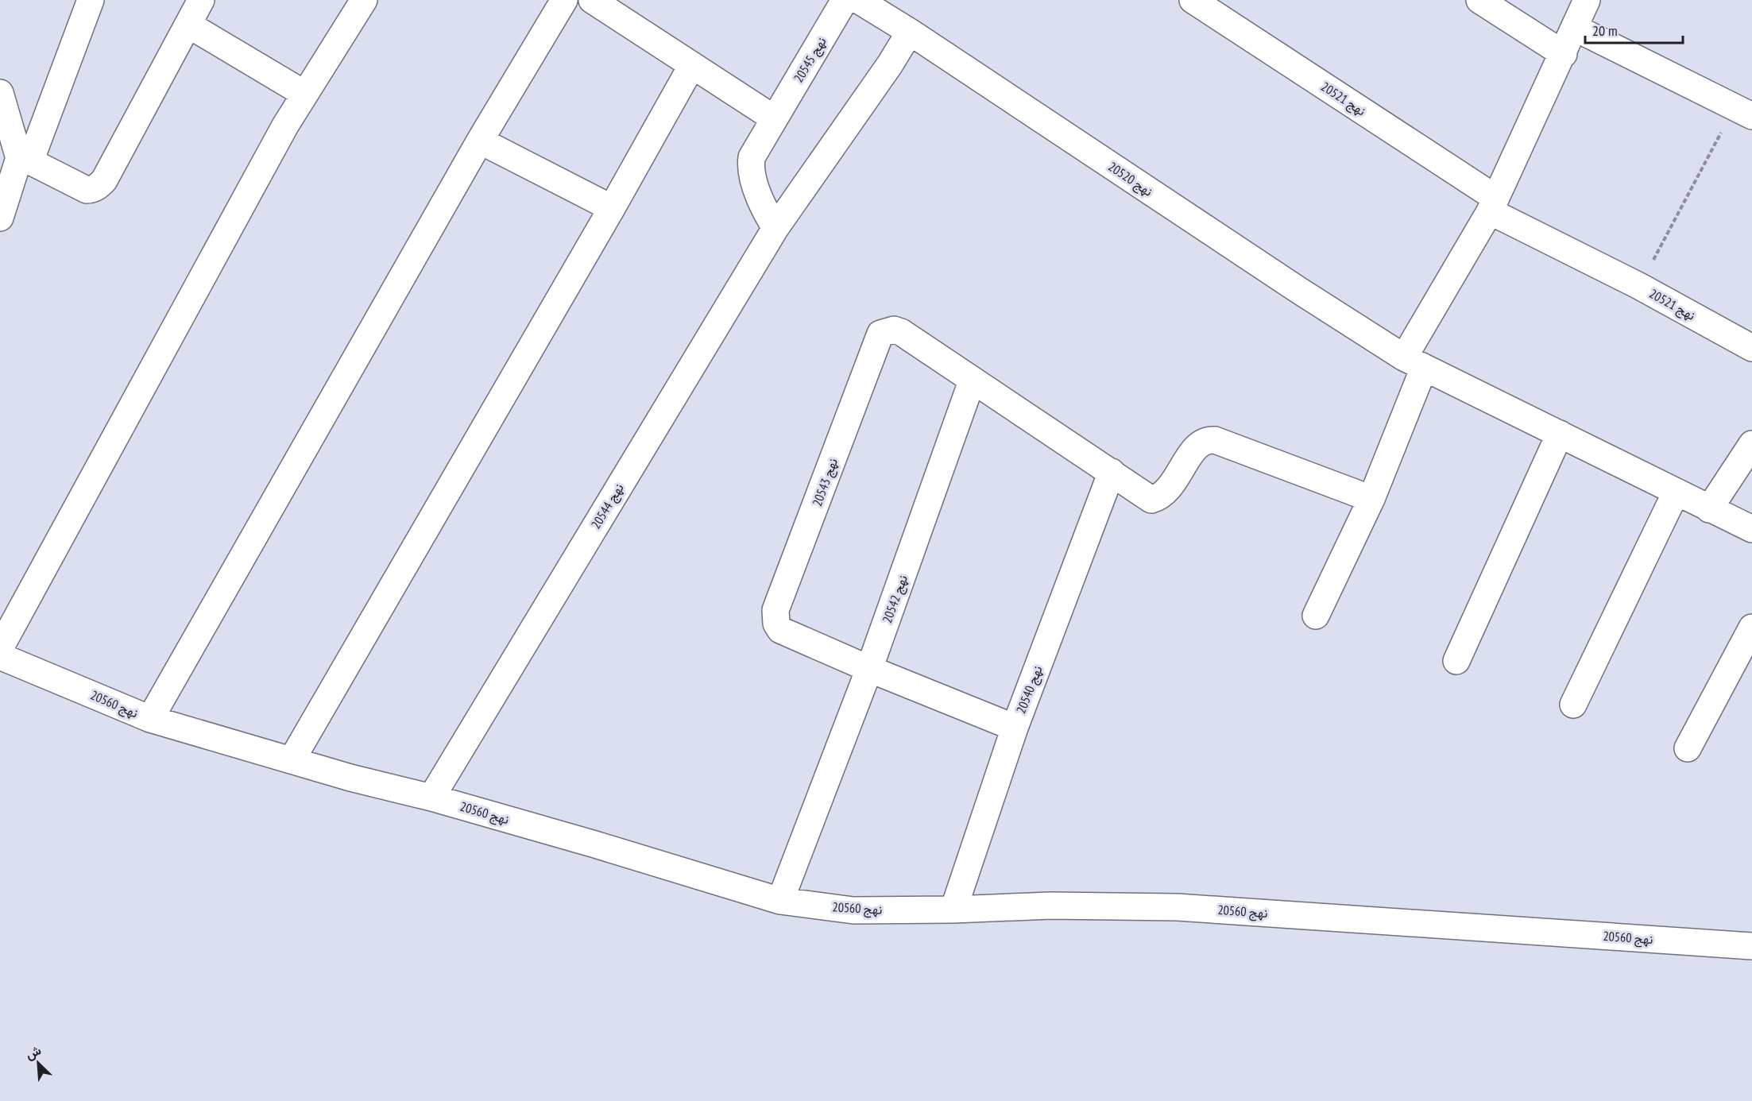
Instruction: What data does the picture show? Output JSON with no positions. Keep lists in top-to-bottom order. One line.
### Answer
{"streets":{"street":["نهج 20545","نهج 20521","نهج 20520","نهج 20543","نهج 20544","نهج 20542","نهج 20540","نهج 20560"]},"crossings":[["نهج 20545","نهج 20544"],["نهج 20520","نهج 20544"],["نهج 20543","نهج 20542"],["نهج 20544","نهج 20560"],["نهج 20542","نهج 20560"],["نهج 20540","نهج 20560"]],"scale_bar":"20 m","north":"top left"}
